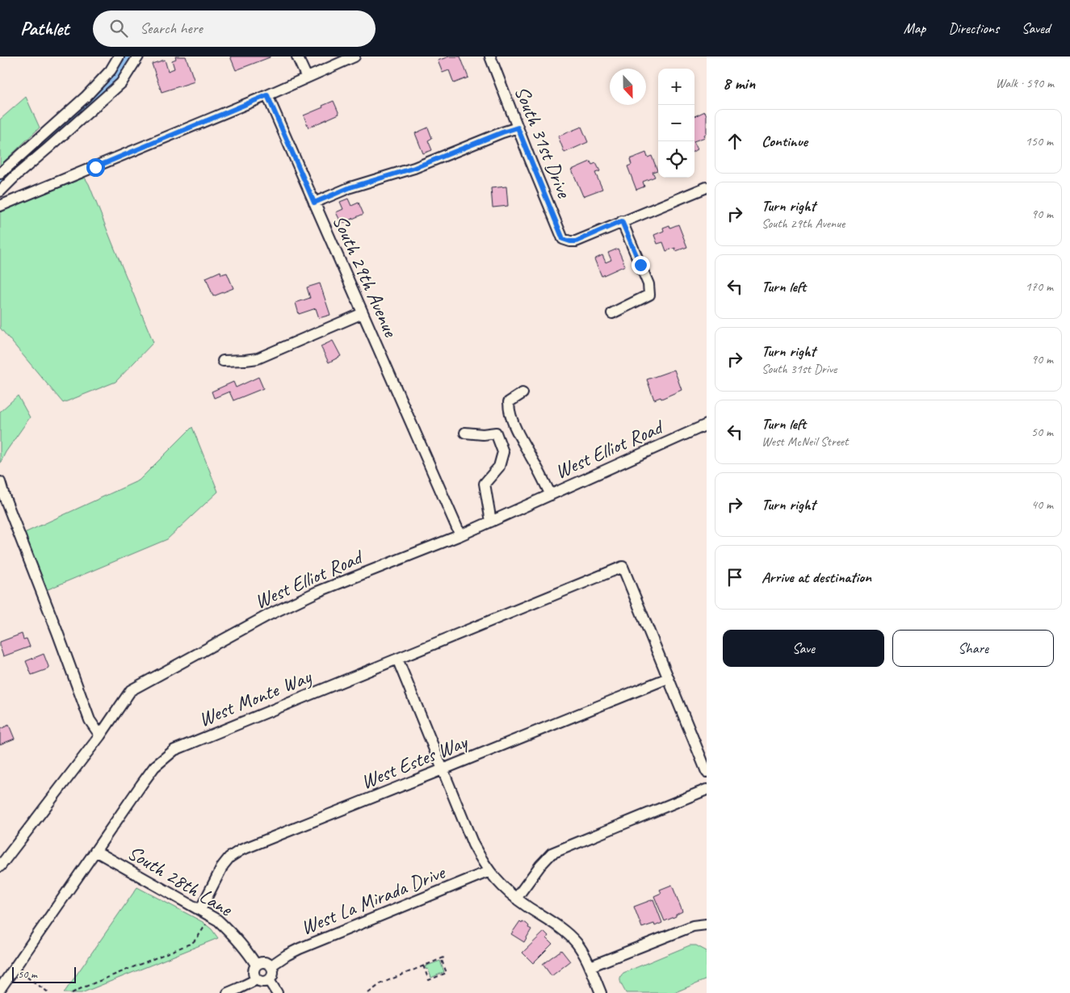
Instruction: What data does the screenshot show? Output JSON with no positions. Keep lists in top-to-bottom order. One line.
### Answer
{"streets":{"street":["South 31st Drive","South 29th Avenue","West Elliot Road","West Monte Way","West Estes Way","South 28th Lane","West La Mirada Drive"]},"crossings":[["South 29th Avenue","West Elliot Road"],["West Monte Way","West Estes Way"],["West Monte Way","South 28th Lane"],["West Estes Way","South 28th Lane"],["South 28th Lane","West La Mirada Drive"]],"scale_bar":"50 m","north":"bottom","page":{"header":"Pathlet","search":"Search here","nav":["Map","Directions","Saved"],"heading":["8 min","Walk · 590 m"],"map_buttons":["+","−"],"list":[["Continue","150 m"],["Turn right","South 29th Avenue","90 m"],["Turn left","170 m"],["Turn right","South 31st Drive","90 m"],["Turn left","West McNeil Street","50 m"],["Turn right","40 m"],"Arrive at destination"],"buttons":["Save","Share"],"scale":"50 m"}}
